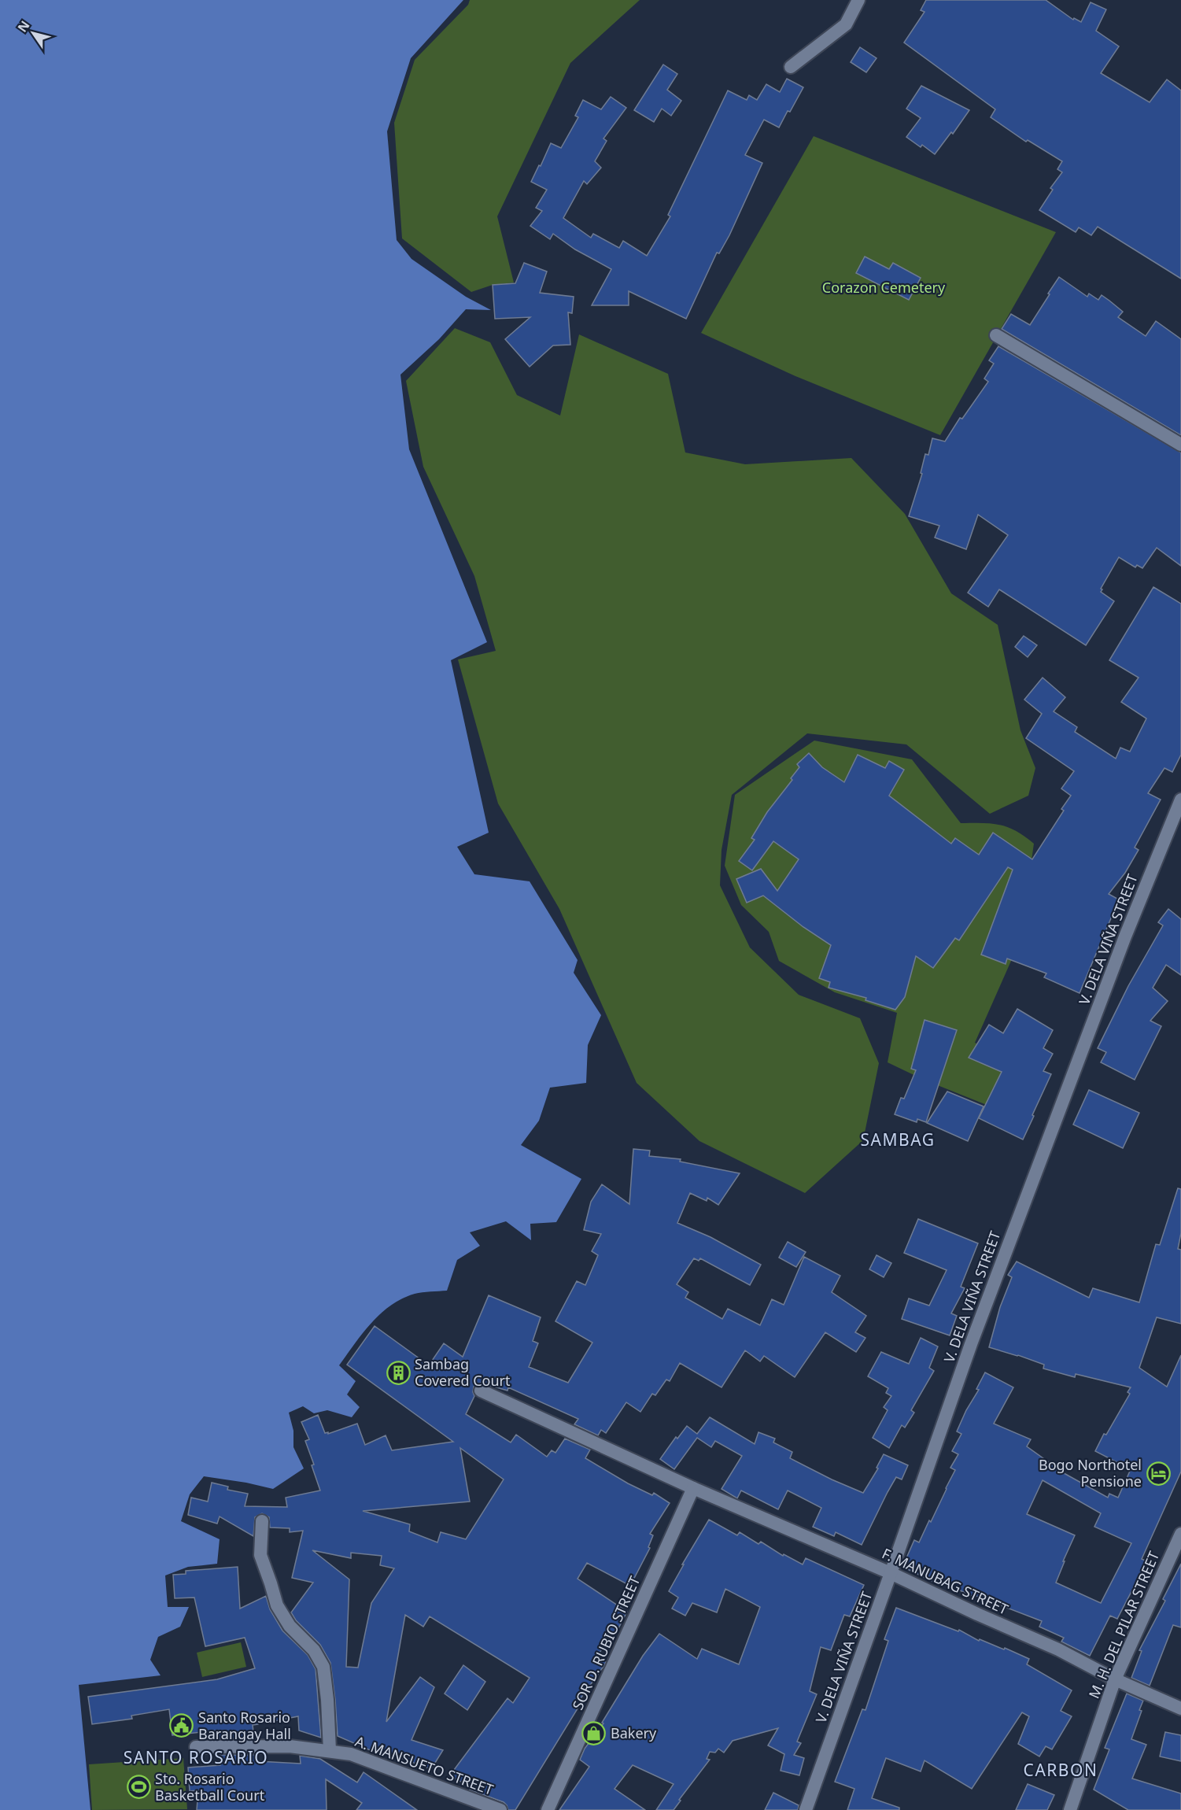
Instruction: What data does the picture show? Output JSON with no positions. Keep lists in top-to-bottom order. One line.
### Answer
{"streets":{"street":["V. DELA VIÑA STREET","F. MANUBAG STREET","M. H. DEL PILAR STREET","SOR D. RUBIO STREET","A. MANSUETO STREET"]},"crossings":[["V. DELA VIÑA STREET","F. MANUBAG STREET"],["F. MANUBAG STREET","M. H. DEL PILAR STREET"],["F. MANUBAG STREET","SOR D. RUBIO STREET"]],"districts":["SAMBAG","SANTO ROSARIO","CARBON"],"parks":["Corazon Cemetery"],"places":{"building":["Sambag Covered Court"],"hotel":["Bogo Northotel Pensione"],"public building":["Santo Rosario Barangay Hall"],"shop":["Bakery"],"sports":["Sto. Rosario Basketball Court"]},"north":"top left"}
